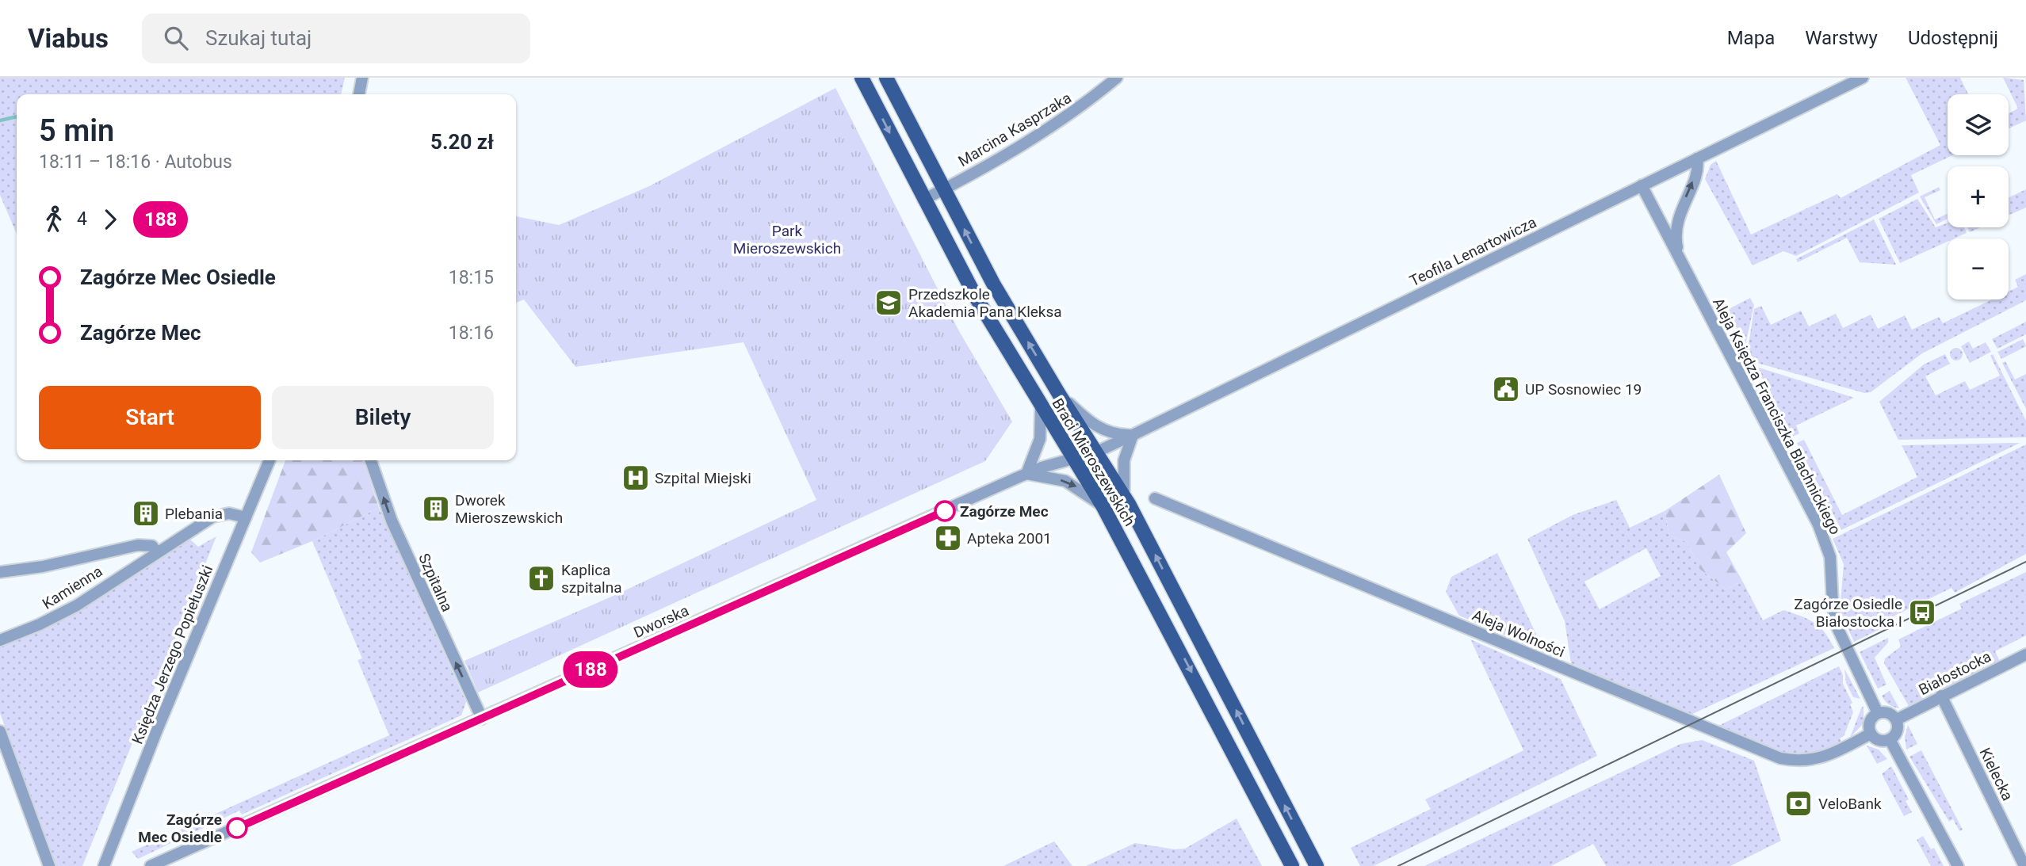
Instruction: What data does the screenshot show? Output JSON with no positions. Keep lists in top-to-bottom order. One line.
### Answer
{"streets":{"main road":["Braci Mieroszewskich"],"street":["Marcina Kasprzaka","Teofila Lenartowicza","Aleja Księdza Franciszka Blachnickiego","Szpitalna","Kamienna","Dworska","Aleja Wolności","Księdza Jerzego Popiełuszki","Białostocka","Kielecka"]},"crossings":[["Marcina Kasprzaka","Braci Mieroszewskich"],["Teofila Lenartowicza","Aleja Księdza Franciszka Blachnickiego"],["Teofila Lenartowicza","Braci Mieroszewskich"],["Teofila Lenartowicza","Dworska"],["Aleja Księdza Franciszka Blachnickiego","Aleja Wolności"],["Aleja Księdza Franciszka Blachnickiego","Białostocka"],["Braci Mieroszewskich","Dworska"],["Szpitalna","Dworska"],["Kamienna","Księdza Jerzego Popiełuszki"],["Aleja Wolności","Białostocka"],["Białostocka","Kielecka"]],"one_way":["Szpitalna"],"parks":["Park Mieroszewskich"],"places":{"school or university":["Przedszkole Akademia Pana Kleksa"],"public building":["UP Sosnowiec 19"],"hospital":["Szpital Miejski"],"building":["Dworek Mieroszewskich","Plebania"],"other":["Zagórze Mec","Zagórze Mec Osiedle"],"pharmacy":["Apteka 2001"],"church":["Kaplica szpitalna"],"bus stop":["Zagórze Osiedle Białostocka I"],"bank":["VeloBank"]},"lines":["bus line 188"],"page":{"header":"Viabus","search":"Szukaj tutaj","nav":["Mapa","Warstwy","Udostępnij"],"on_map":"188","map_buttons":["+","−"],"heading":["5 min","18:11 – 18:16 · Autobus","5.20 zł"],"legs":["4","188"],"list":[{"name":"Zagórze Mec Osiedle","value":"18:15"},{"name":"Zagórze Mec","value":"18:16"}],"buttons":["Start","Bilety"]}}
